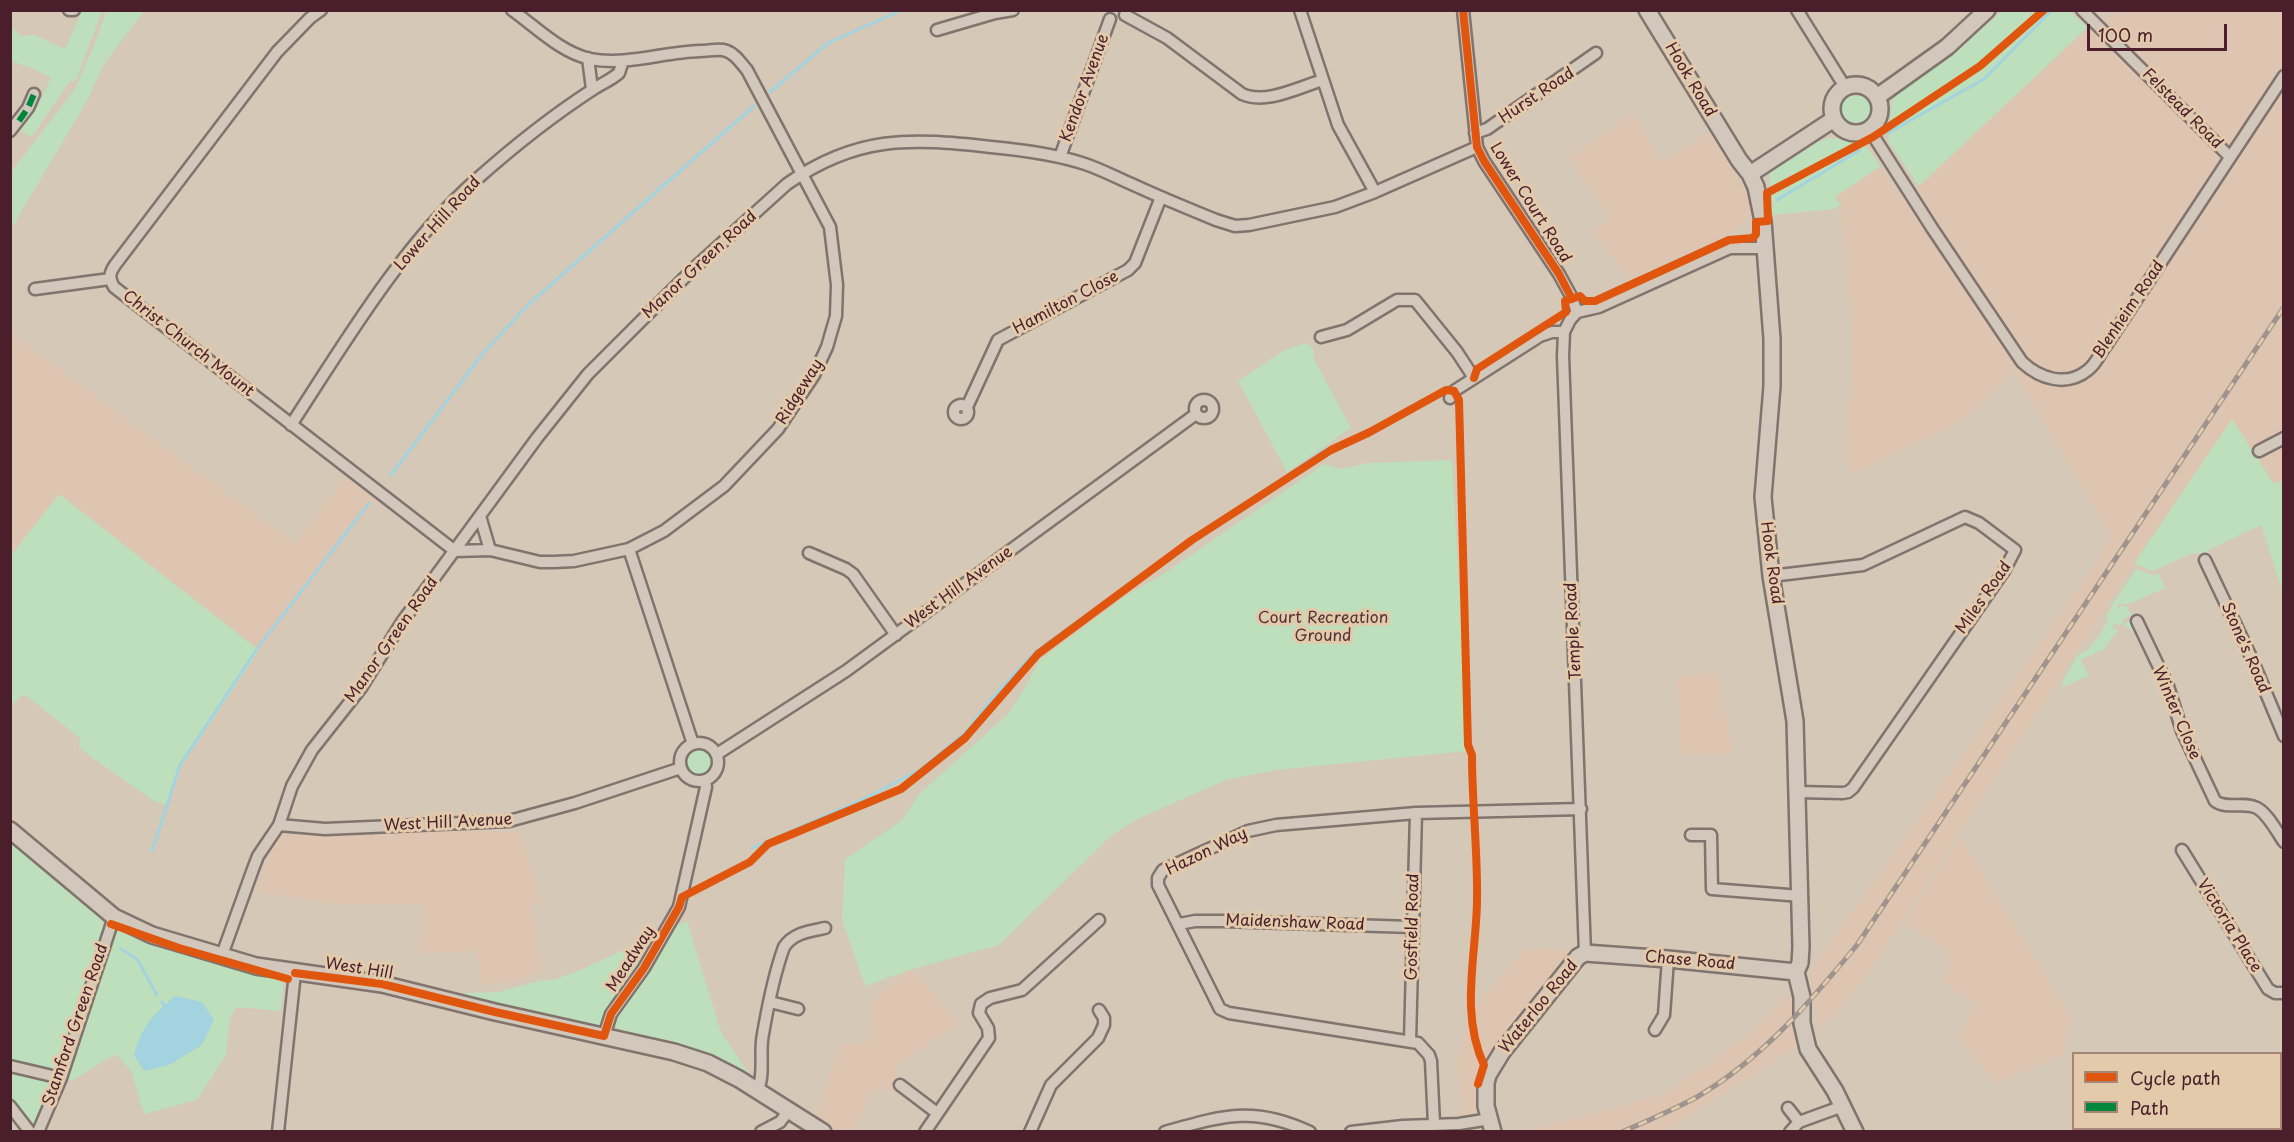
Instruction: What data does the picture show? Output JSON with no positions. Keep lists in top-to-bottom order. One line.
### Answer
{"streets":{"main road":["Hook Road","Chase Road","West Hill","Waterloo Road"],"street":["Kendor Avenue","Hurst Road","Felstead Road","Lower Court Road","Lower Hill Road","Manor Green Road","Hamilton Close","Blenheim Road","Christ Church Mount","Ridgeway","West Hill Avenue","Miles Road","Temple Road","Stone's Road","Winter Close","Hazon Way","Maidenshaw Road","Victoria Place","Gosfield Road","Meadway","Stamford Green Road"]},"crossings":[["Hook Road","Miles Road"],["Hook Road","Chase Road"],["Kendor Avenue","Manor Green Road"],["Hurst Road","Lower Court Road"],["Felstead Road","Blenheim Road"],["Lower Court Road","Manor Green Road"],["Lower Hill Road","Christ Church Mount"],["Manor Green Road","Hamilton Close"],["Manor Green Road","Christ Church Mount"],["Manor Green Road","Ridgeway"],["Manor Green Road","West Hill Avenue"],["Manor Green Road","West Hill"],["West Hill Avenue","Meadway"],["Temple Road","Hazon Way"],["Temple Road","Chase Road"],["Temple Road","Waterloo Road"],["Hazon Way","Maidenshaw Road"],["Hazon Way","Gosfield Road"],["Maidenshaw Road","Gosfield Road"],["Meadway","West Hill"],["Chase Road","Waterloo Road"],["West Hill","Stamford Green Road"]],"parks":["Court Recreation Ground"],"legend":["Cycle path","Path"],"scale_bar":"100 m"}
